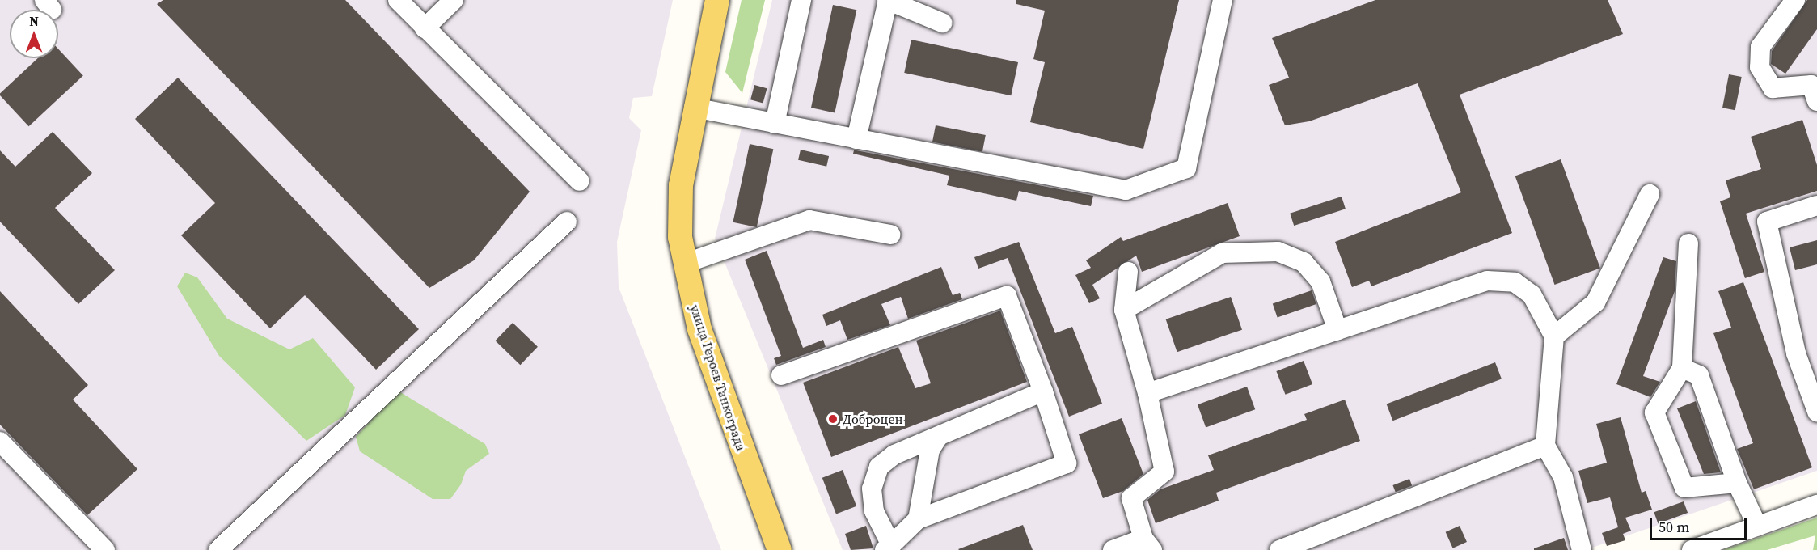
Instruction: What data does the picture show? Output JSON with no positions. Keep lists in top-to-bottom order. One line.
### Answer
{"streets":{"main road":["улица Героев Танкограда"]},"places":["Доброцен"],"scale_bar":"50 m","north":"top"}
